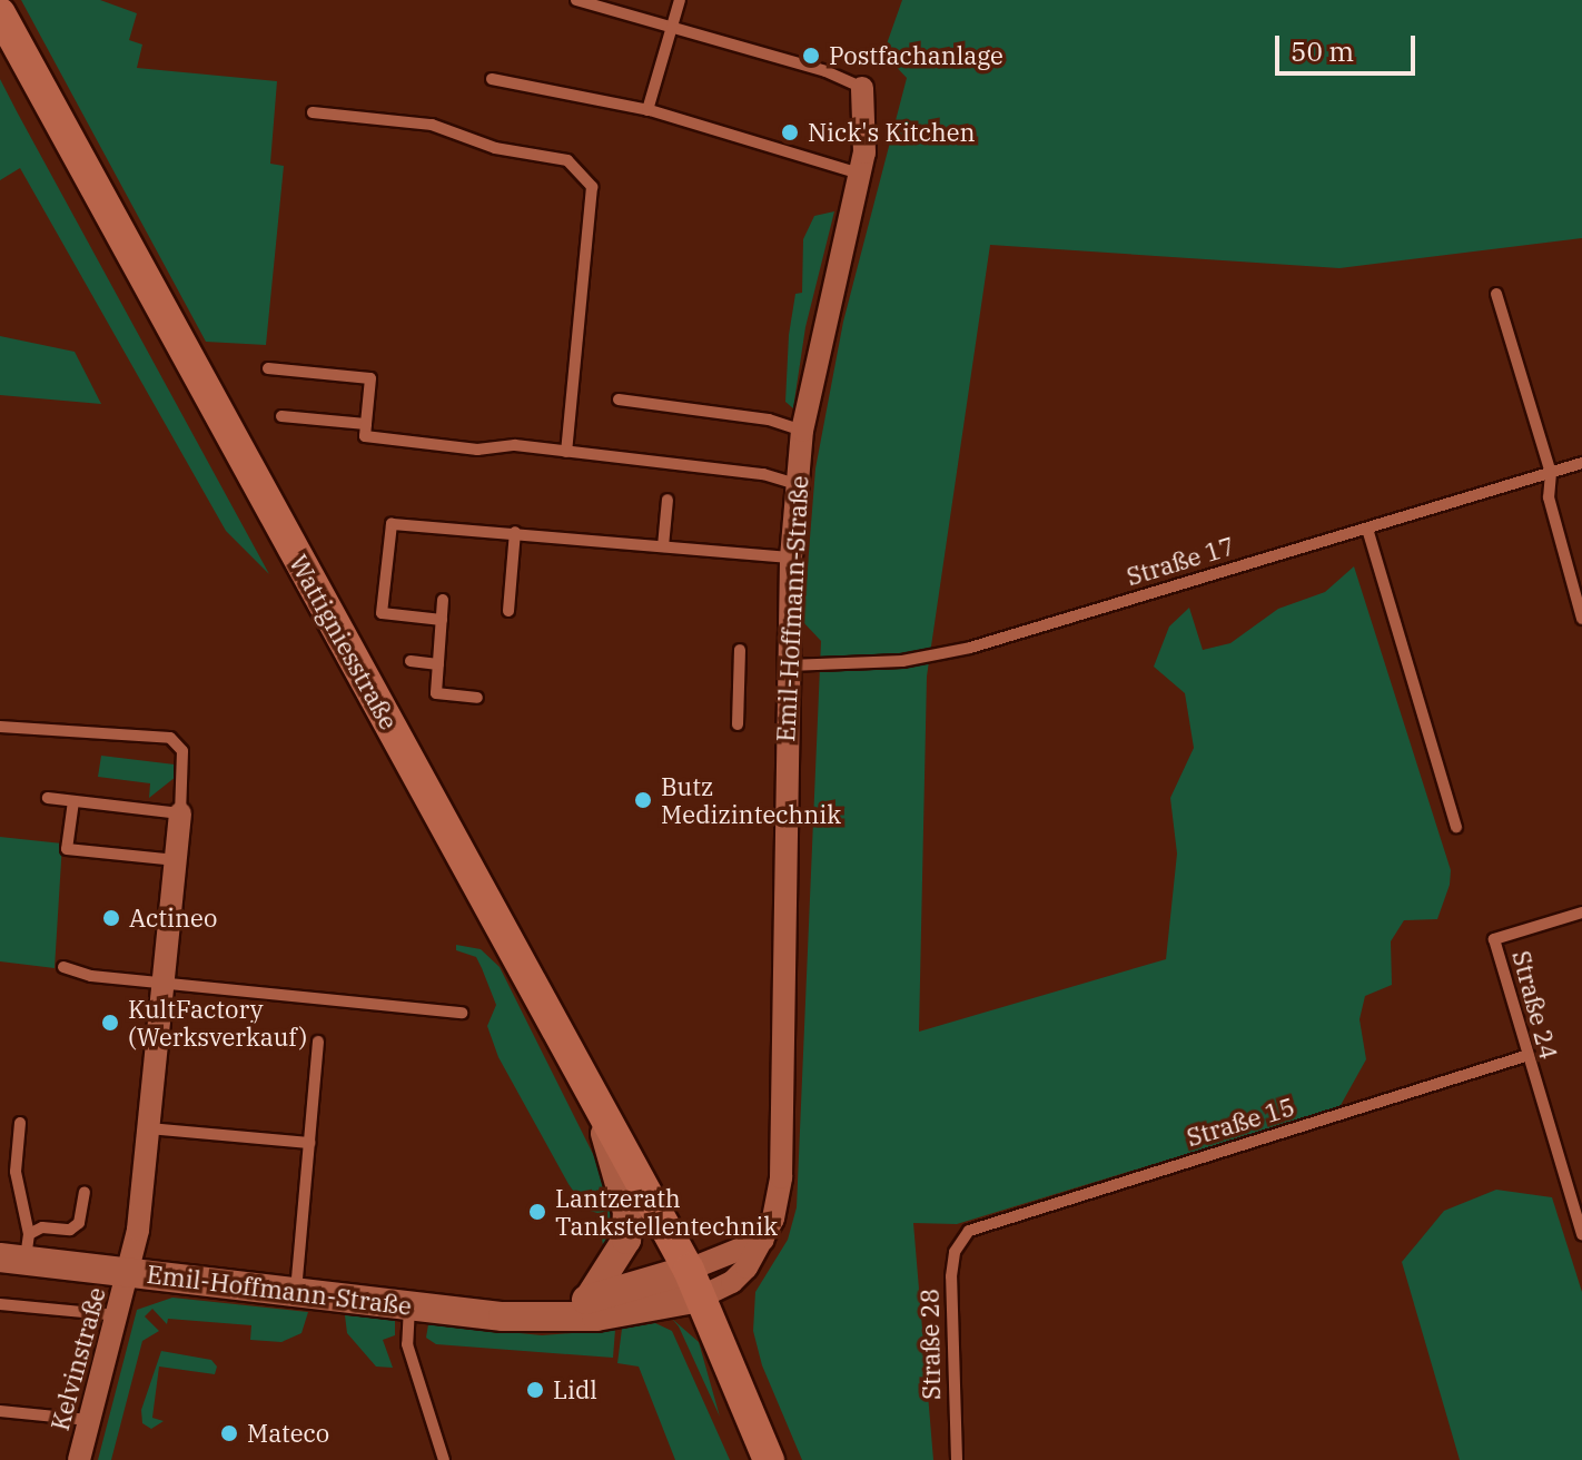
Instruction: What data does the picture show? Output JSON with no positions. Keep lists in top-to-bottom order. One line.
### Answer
{"streets":{"main road":["Wattigniesstraße"],"street":["Emil-Hoffmann-Straße","Kelvinstraße"],"lane":["Straße 17","Straße 24","Straße 15","Straße 28"]},"crossings":[["Straße 17","Emil-Hoffmann-Straße"],["Emil-Hoffmann-Straße","Wattigniesstraße"],["Emil-Hoffmann-Straße","Kelvinstraße"],["Straße 24","Straße 15"],["Straße 15","Straße 28"]],"places":["Postfachanlage","Nick's Kitchen","Butz Medizintechnik","Actineo","KultFactory (Werksverkauf)","Lantzerath Tankstellentechnik","Lidl","Mateco"],"scale_bar":"50 m"}
